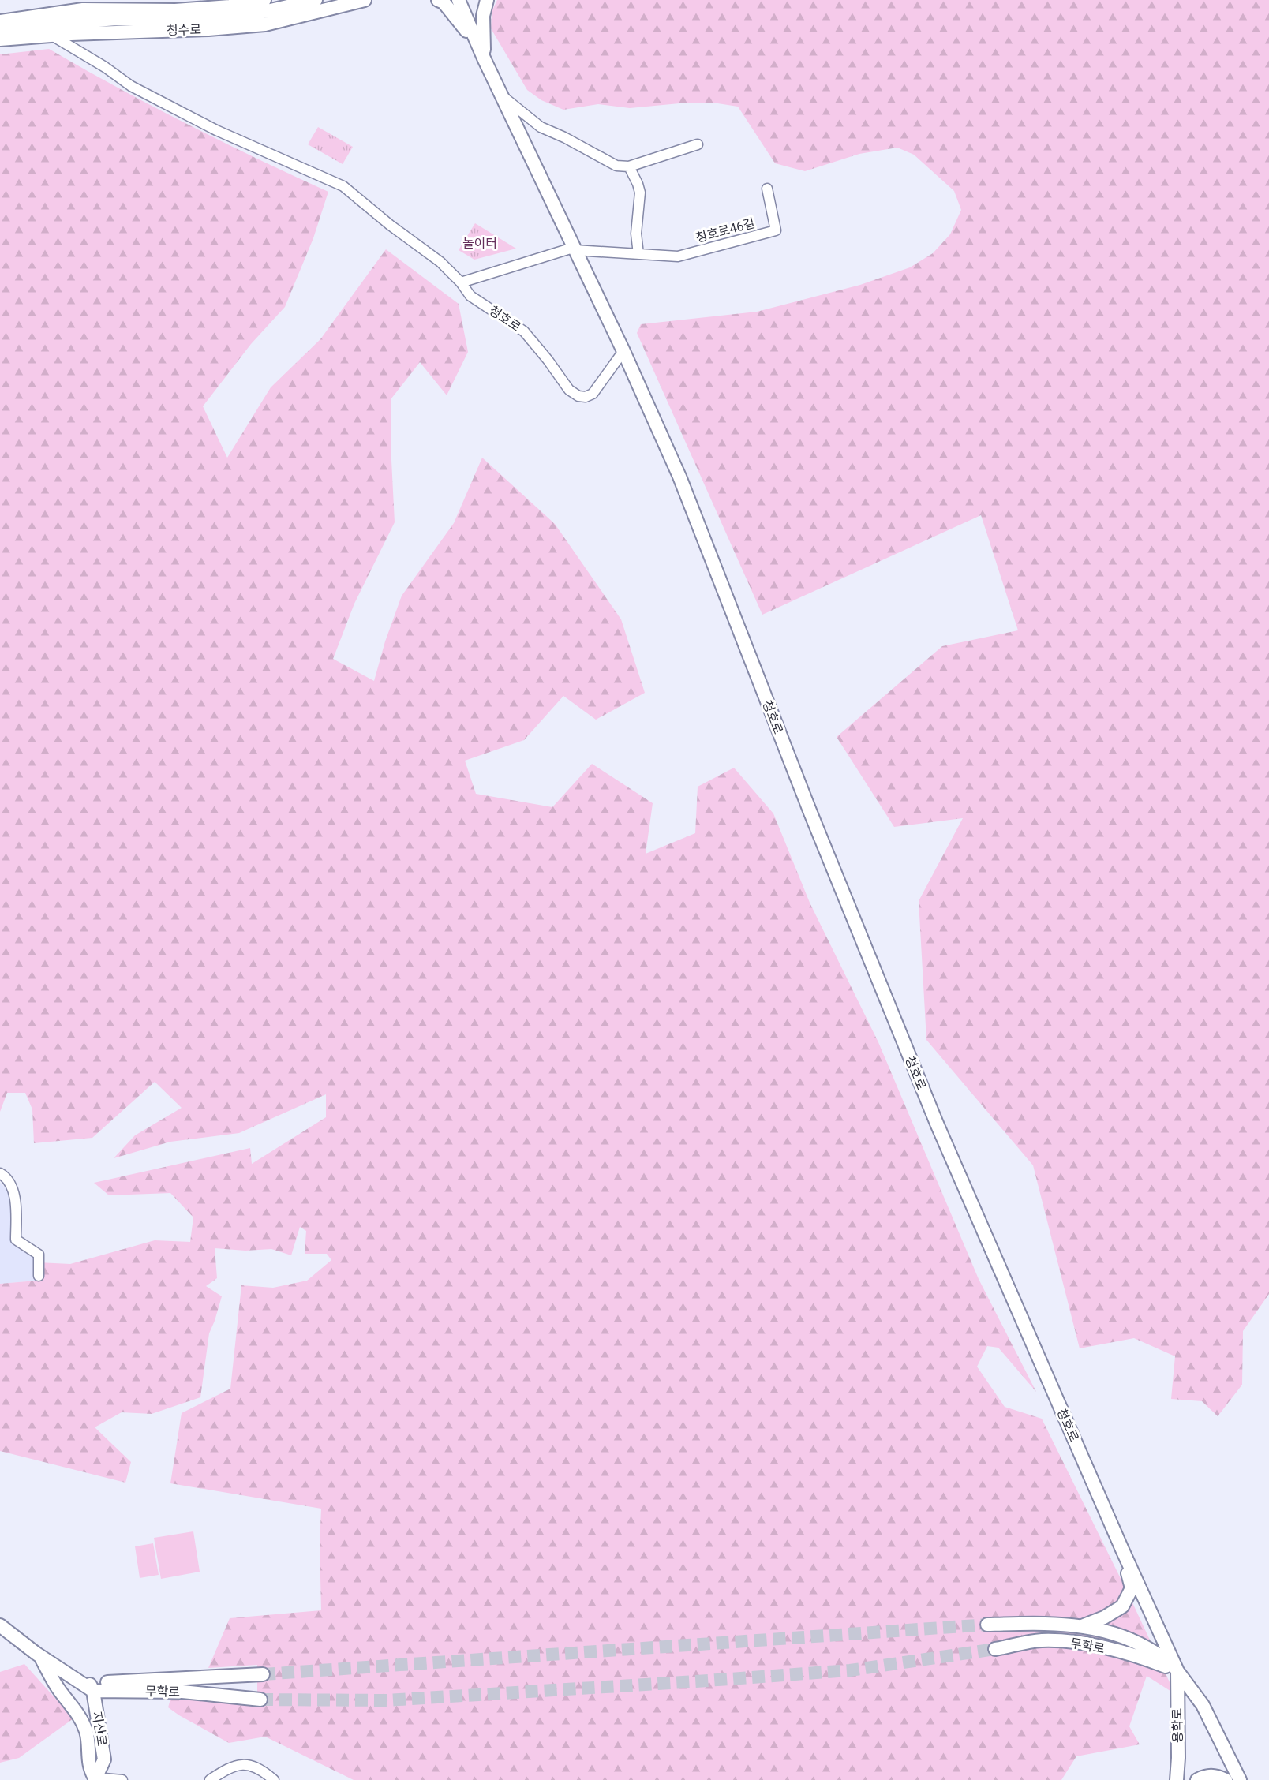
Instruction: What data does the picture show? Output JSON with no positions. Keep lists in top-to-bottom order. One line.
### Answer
{"streets":{"main road":["청수로","청호로","무학로","용학로","지산로"],"street":["청호로46길"]},"crossings":[["청호로46길","청호로"],["청호로","무학로"],["청호로","용학로"],["무학로","용학로"],["무학로","지산로"]],"parks":["놀이터"]}
